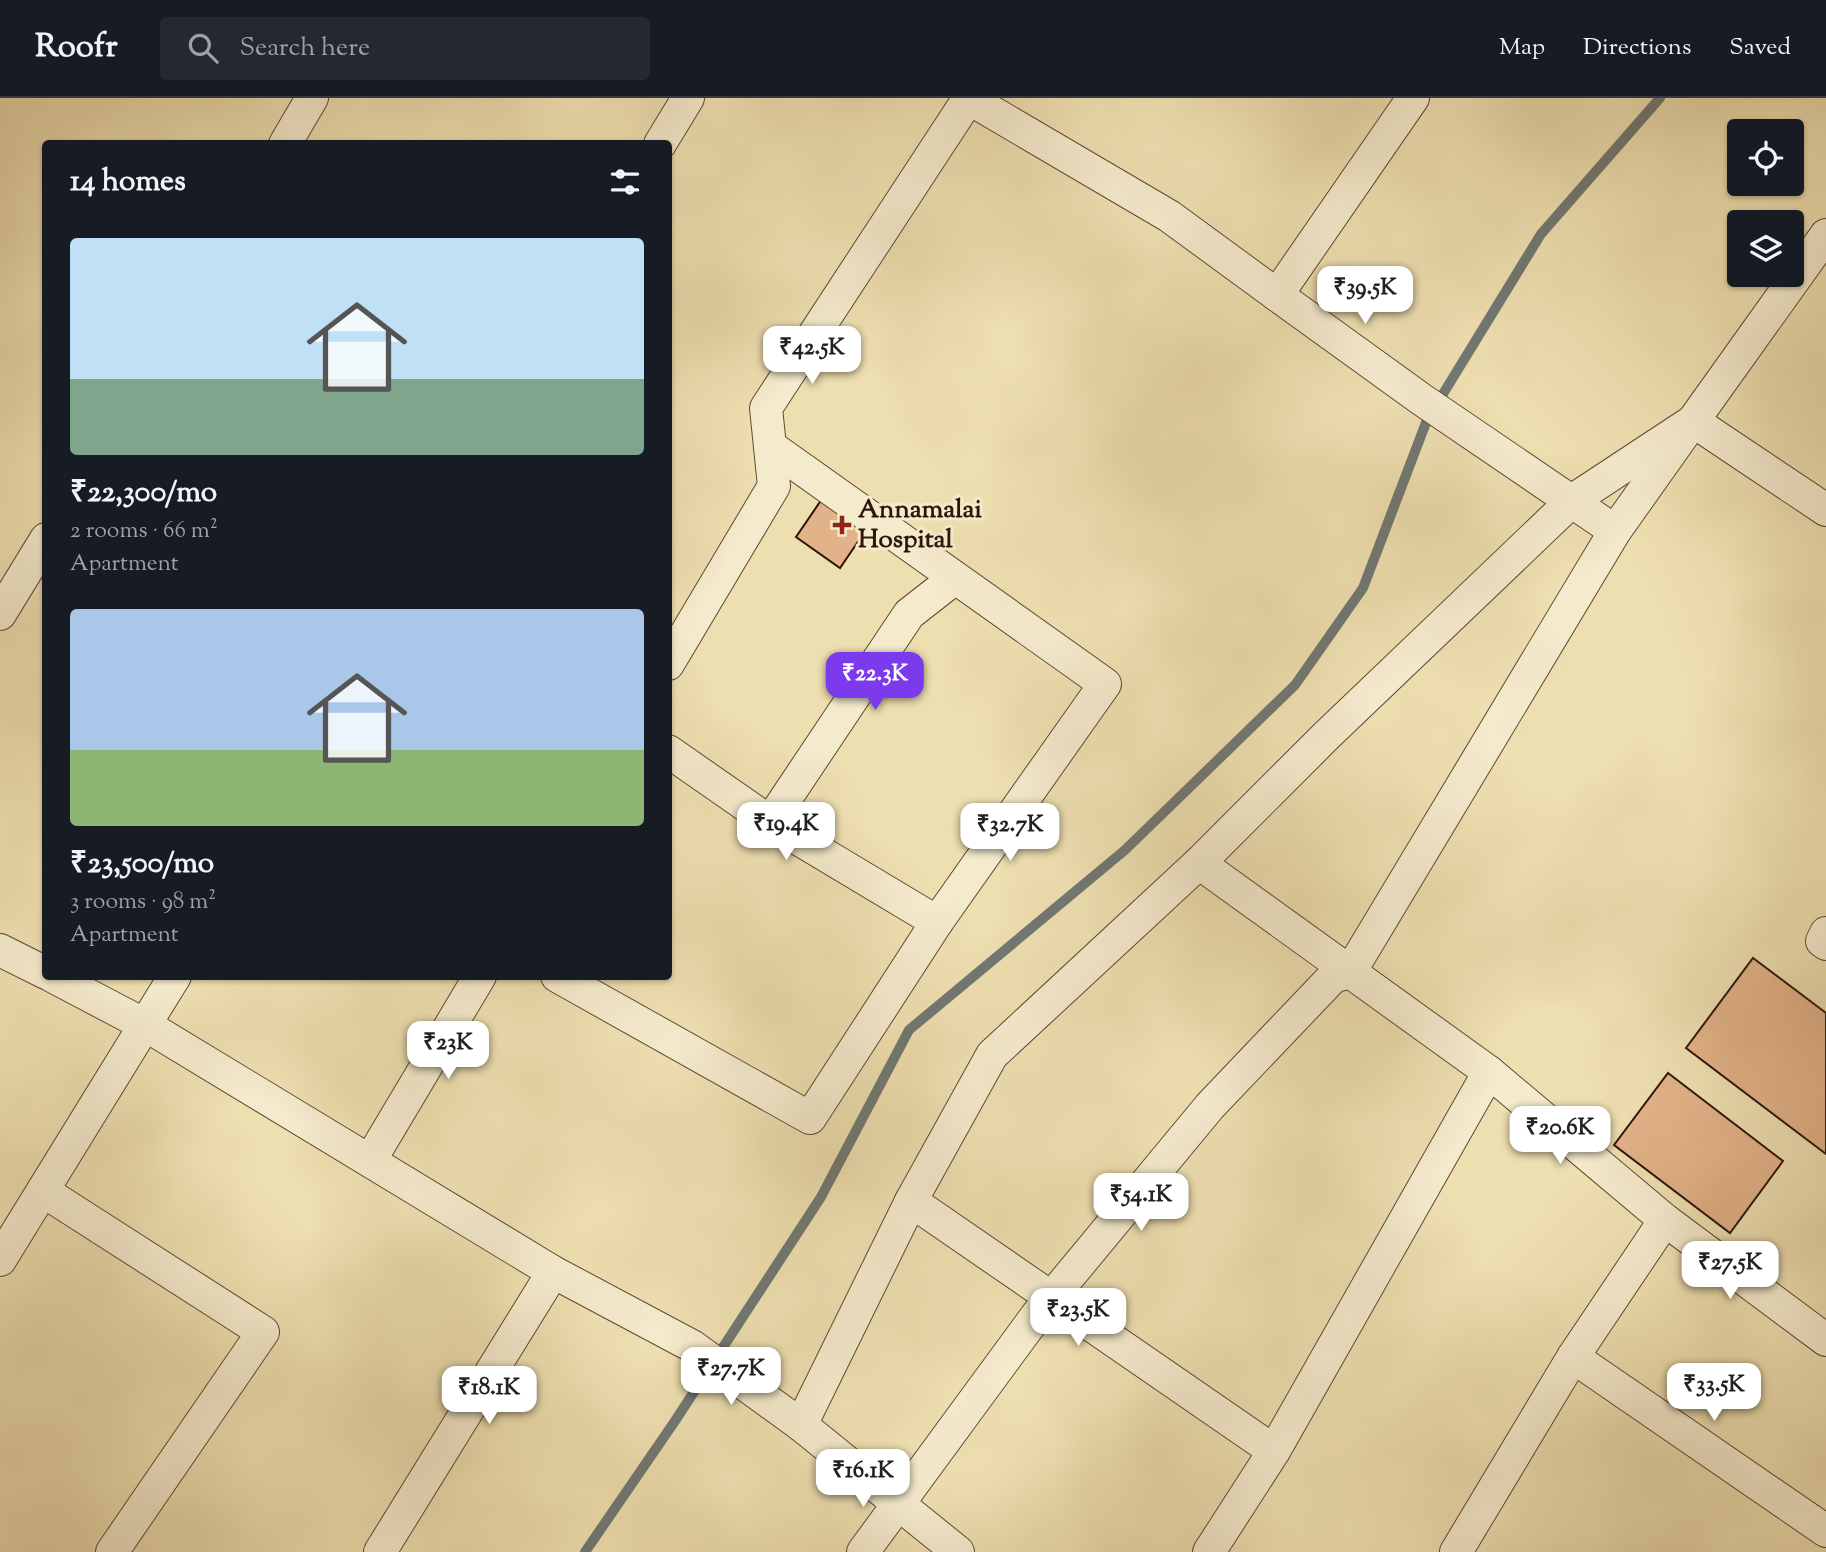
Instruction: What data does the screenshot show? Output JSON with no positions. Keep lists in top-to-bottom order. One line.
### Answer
{"places":{"health":["Annamalai Hospital"]},"page":{"header":"Roofr","search":"Search here","nav":["Map","Directions","Saved"],"heading":"14 homes","list":[{"name":"₹22,300/mo","note":"2 rooms · 66 m² · Apartment"},{"name":"₹23,500/mo","note":"3 rooms · 98 m² · Apartment"}],"price":["₹39.5K","₹42.5K","₹22.3K","₹19.4K","₹32.7K","₹23K","₹20.6K","₹54.1K","₹27.5K","₹23.5K","₹27.7K","₹33.5K","₹18.1K","₹16.1K"]}}
